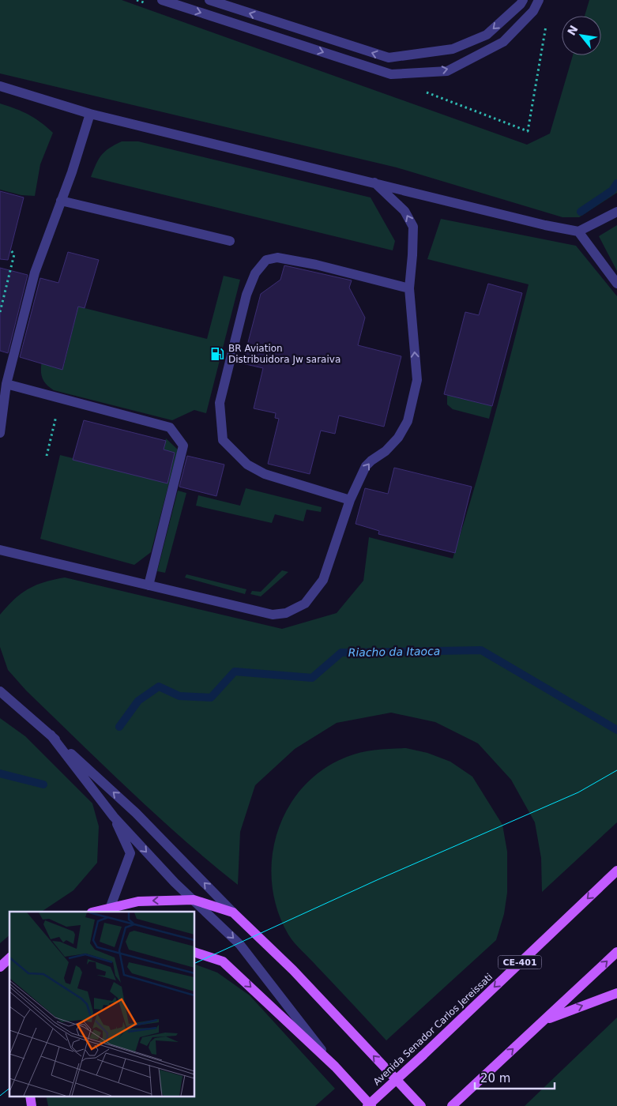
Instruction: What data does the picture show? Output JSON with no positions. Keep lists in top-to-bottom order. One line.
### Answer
{"streets":{"main road":["CE-401","Avenida Senador Carlos Jereissati"]},"water":["Riacho da Itaoca"],"places":{"fuel station":["BR Aviation Distribuidora Jw saraiva"]},"scale_bar":"20 m","north":"top left"}
